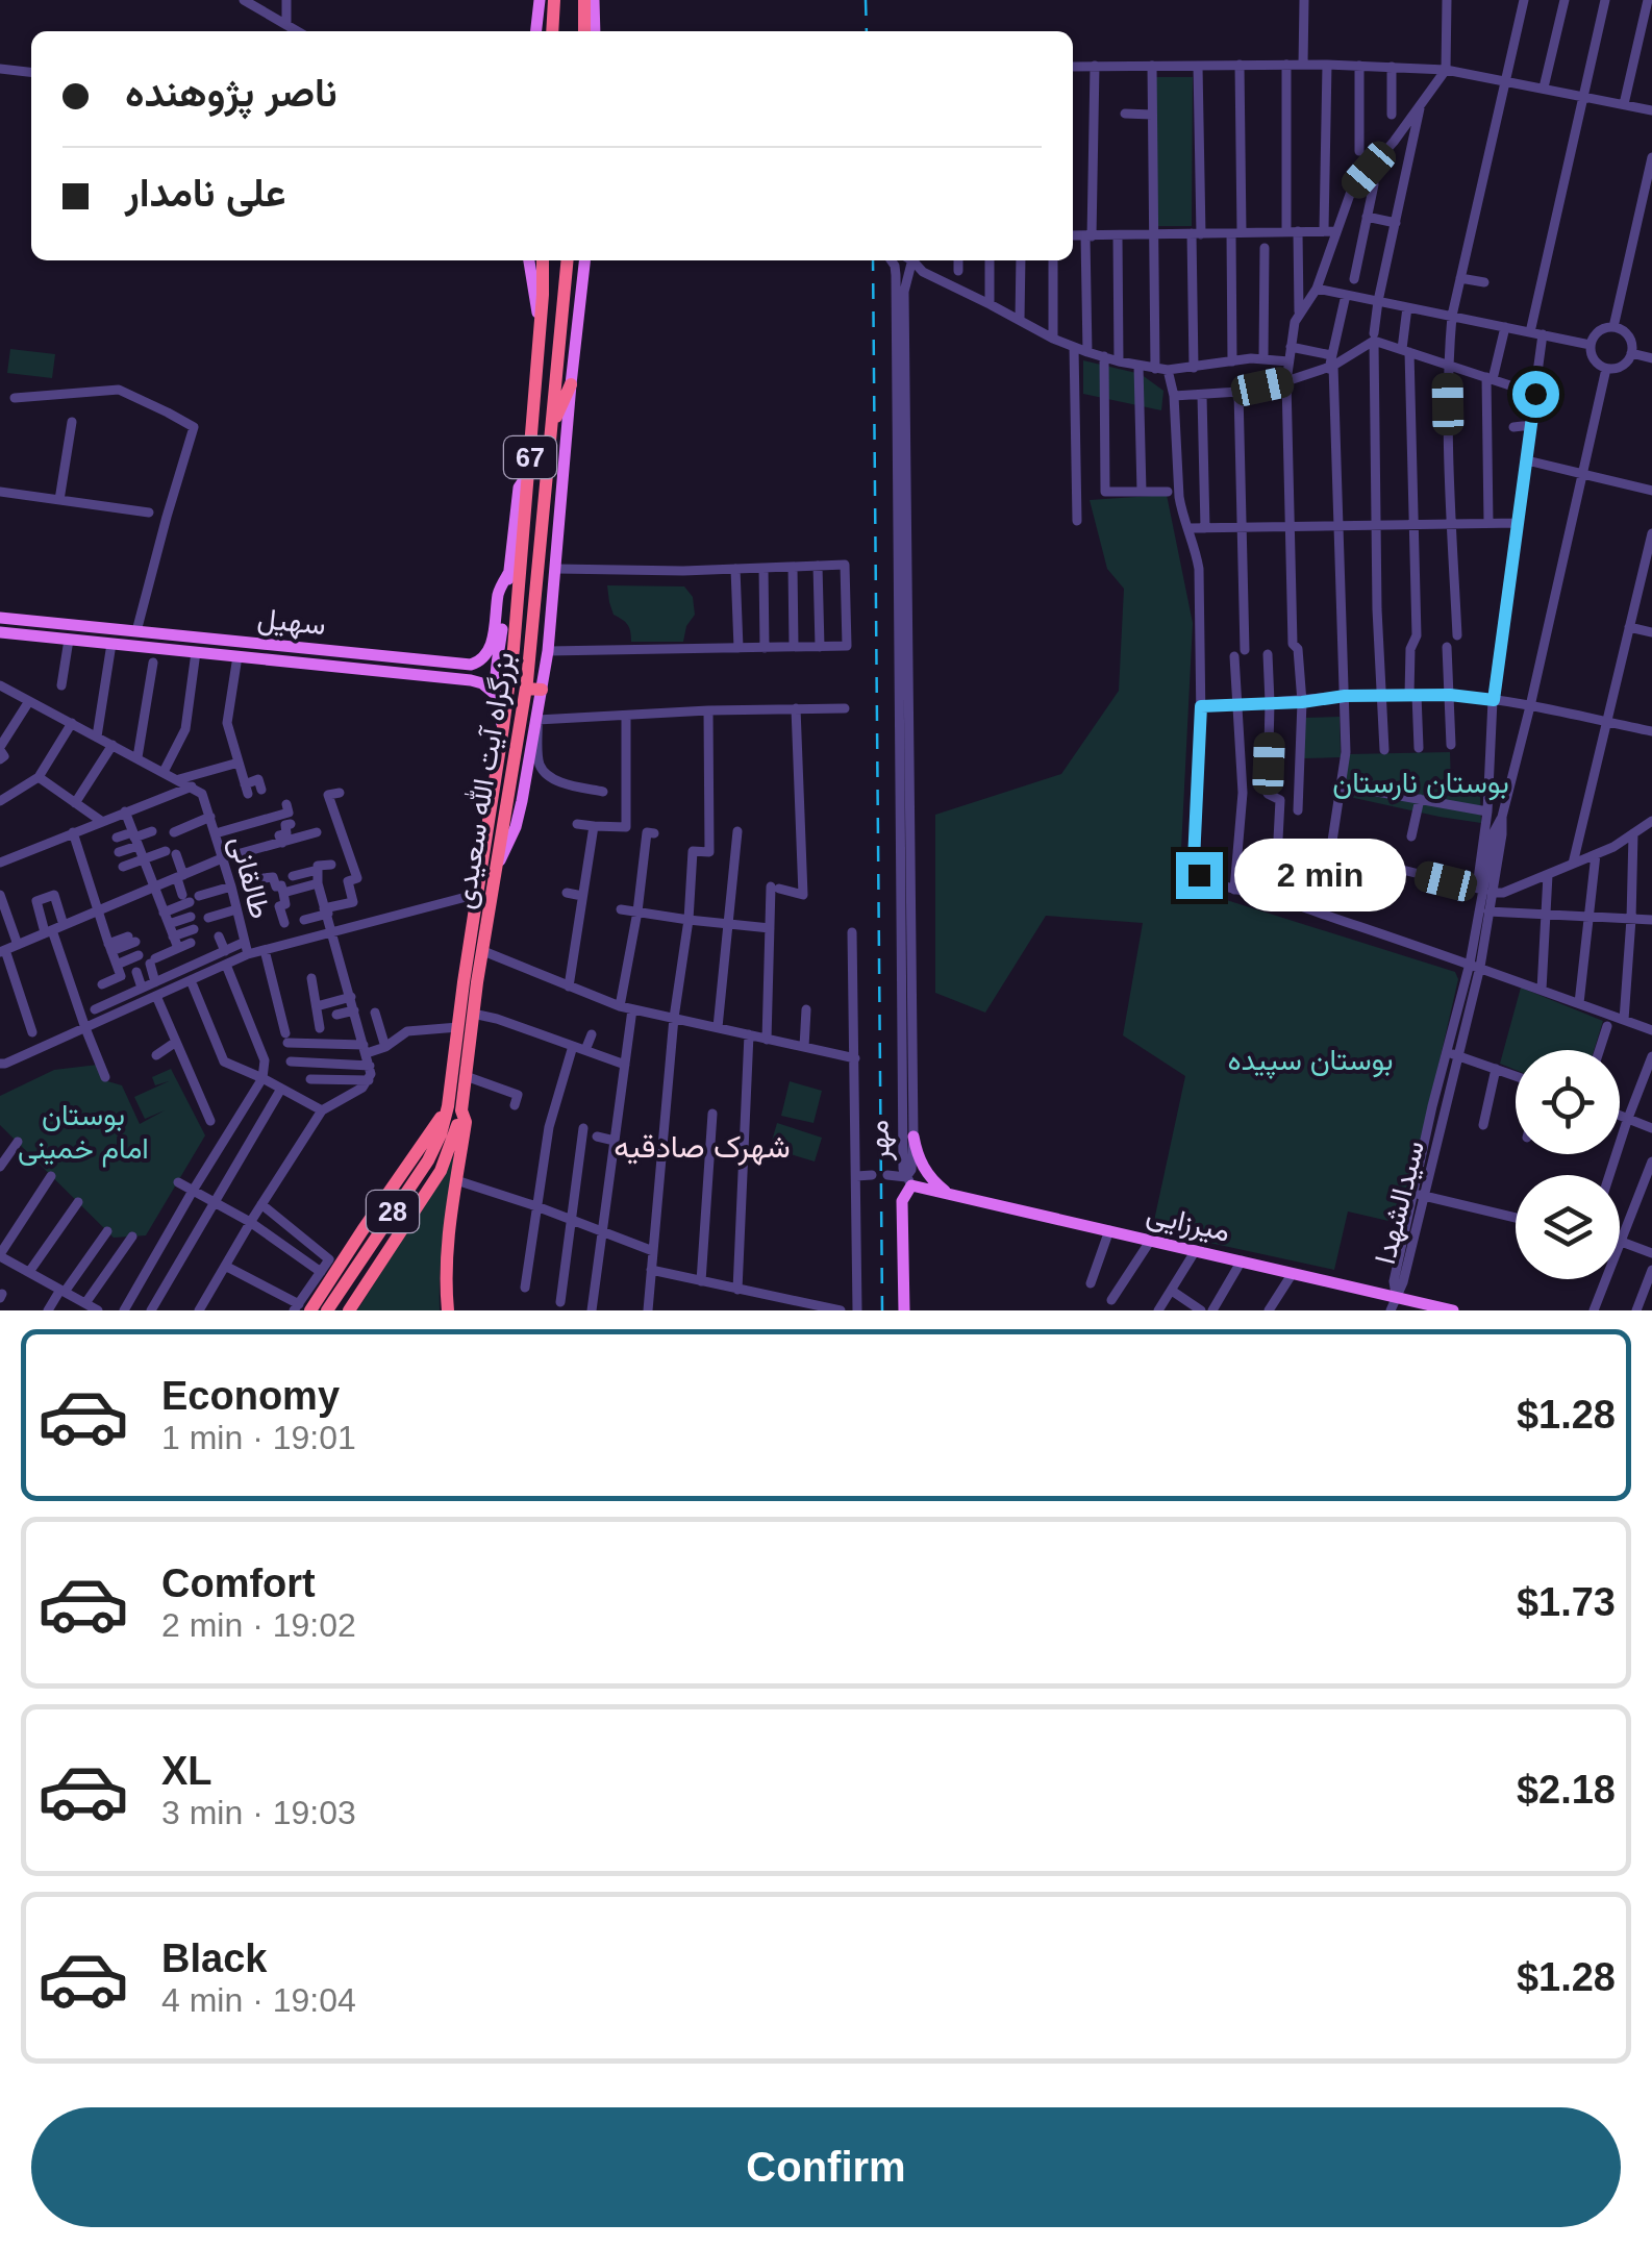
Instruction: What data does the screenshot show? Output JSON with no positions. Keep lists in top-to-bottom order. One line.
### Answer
{"streets":{"highway":["67","بزرگراه آیت الله سعیدی","28"],"main road":["سهیل","مهر","میرزایی"],"street":["طالقانی","سیدالشهدا"]},"crossings":[["بزرگراه آیت الله سعیدی","طالقانی"],["بزرگراه آیت الله سعیدی","28"],["مهر","میرزایی"],["سیدالشهدا","میرزایی"]],"districts":["شهرک صادقیه"],"parks":["بوستان نارستان","بوستان سپیده","بوستان امام خمینی"],"page":{"banner":["ناصر پژوهنده","علی نامدار"],"bubble":"2 min","list":[{"name":"Economy","note":"1 min · 19:01","value":"$1.28"},{"name":"Comfort","note":"2 min · 19:02","value":"$1.73"},{"name":"XL","note":"3 min · 19:03","value":"$2.18"},{"name":"Black","note":"4 min · 19:04","value":"$1.28"}],"buttons":"Confirm"}}
